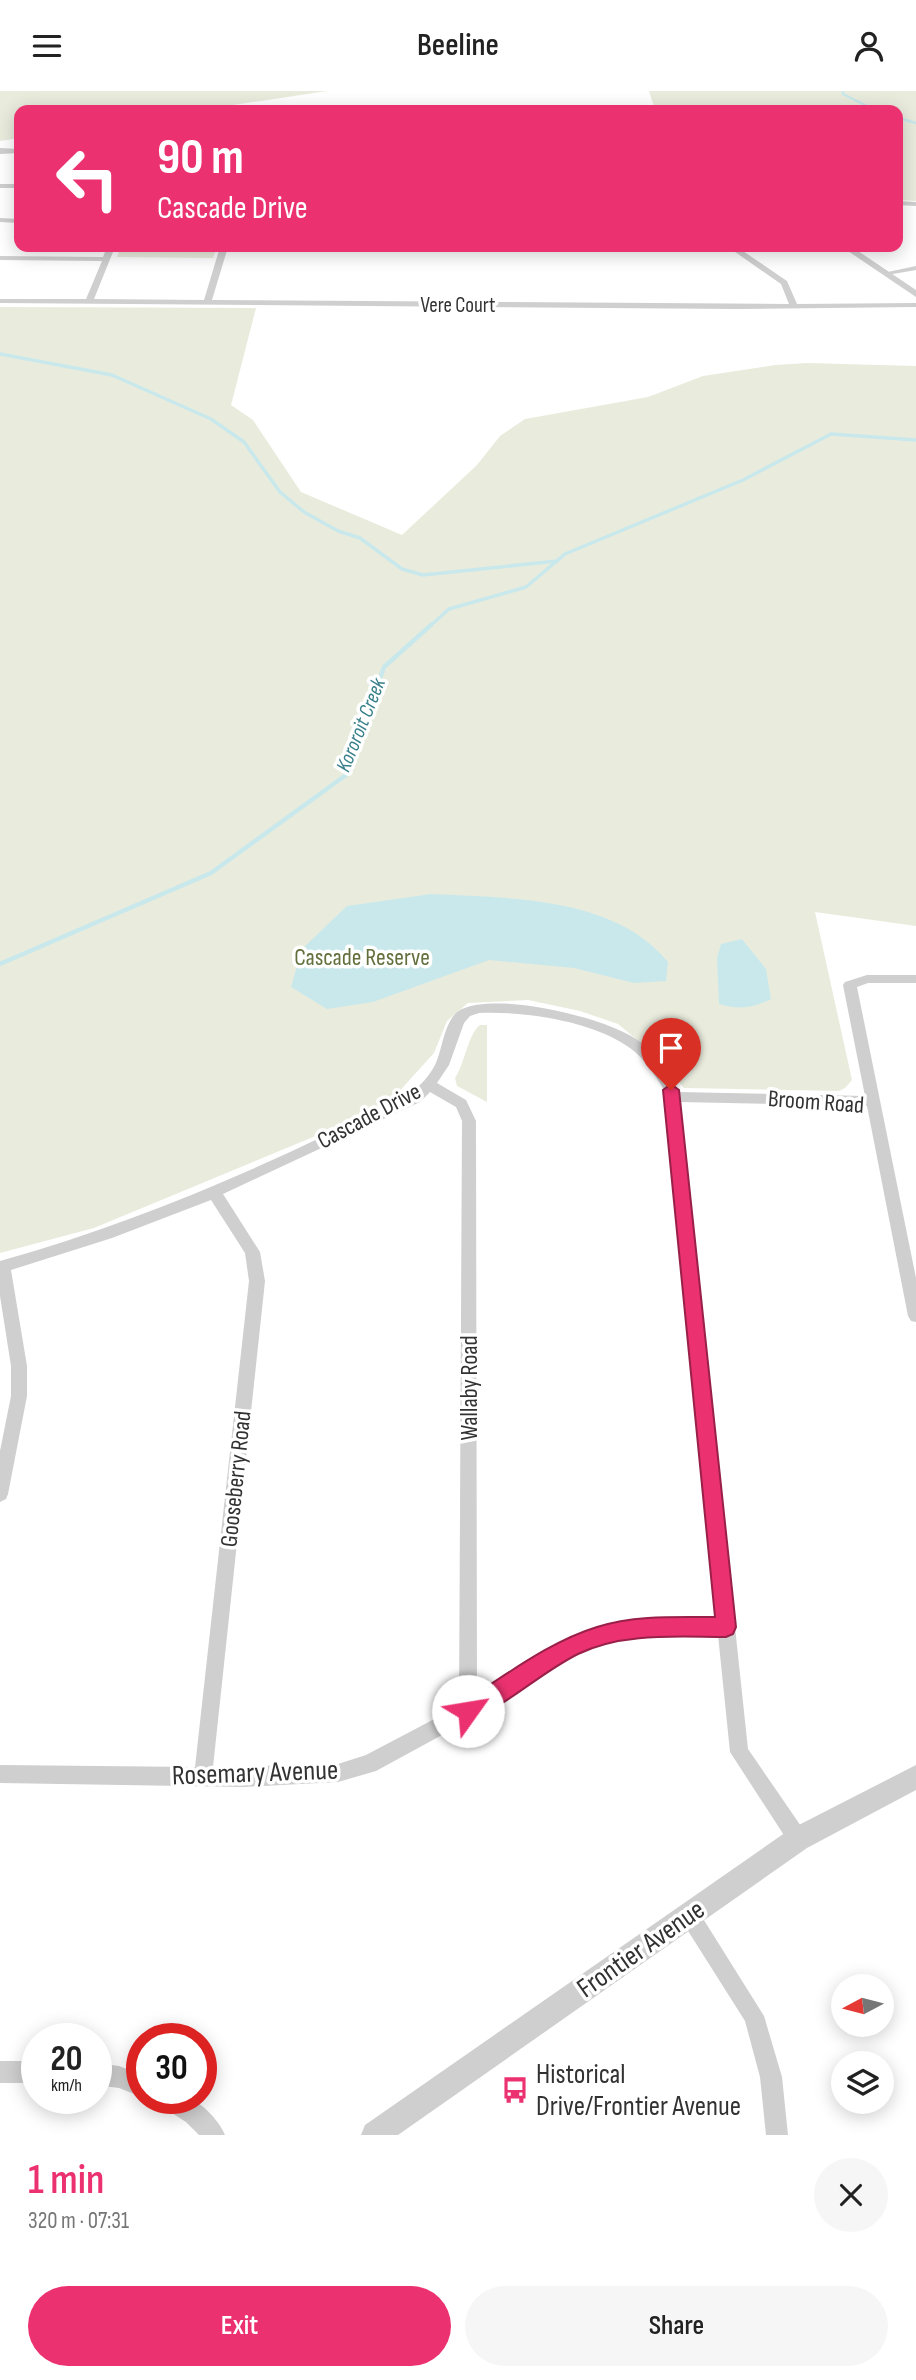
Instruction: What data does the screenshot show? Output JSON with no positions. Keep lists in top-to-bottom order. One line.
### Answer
{"streets":{"street":["Vere Court","Broom Road","Cascade Drive","Wallaby Road","Gooseberry Road","Rosemary Avenue","Frontier Avenue"]},"crossings":[["Broom Road","Cascade Drive"],["Cascade Drive","Wallaby Road"],["Cascade Drive","Gooseberry Road"],["Cascade Drive","Rosemary Avenue"],["Cascade Drive","Frontier Avenue"],["Wallaby Road","Rosemary Avenue"],["Gooseberry Road","Rosemary Avenue"]],"water":["Kororoit Creek"],"parks":["Cascade Reserve"],"places":{"bus stop":["Historical Drive/Frontier Avenue"]},"north":"left","page":{"header":"Beeline","turn":["90 m","Cascade Drive"],"speed":"20 km/h","limit":"30","heading":["1 min","320 m · 07:31"],"buttons":["Exit","Share"]}}
